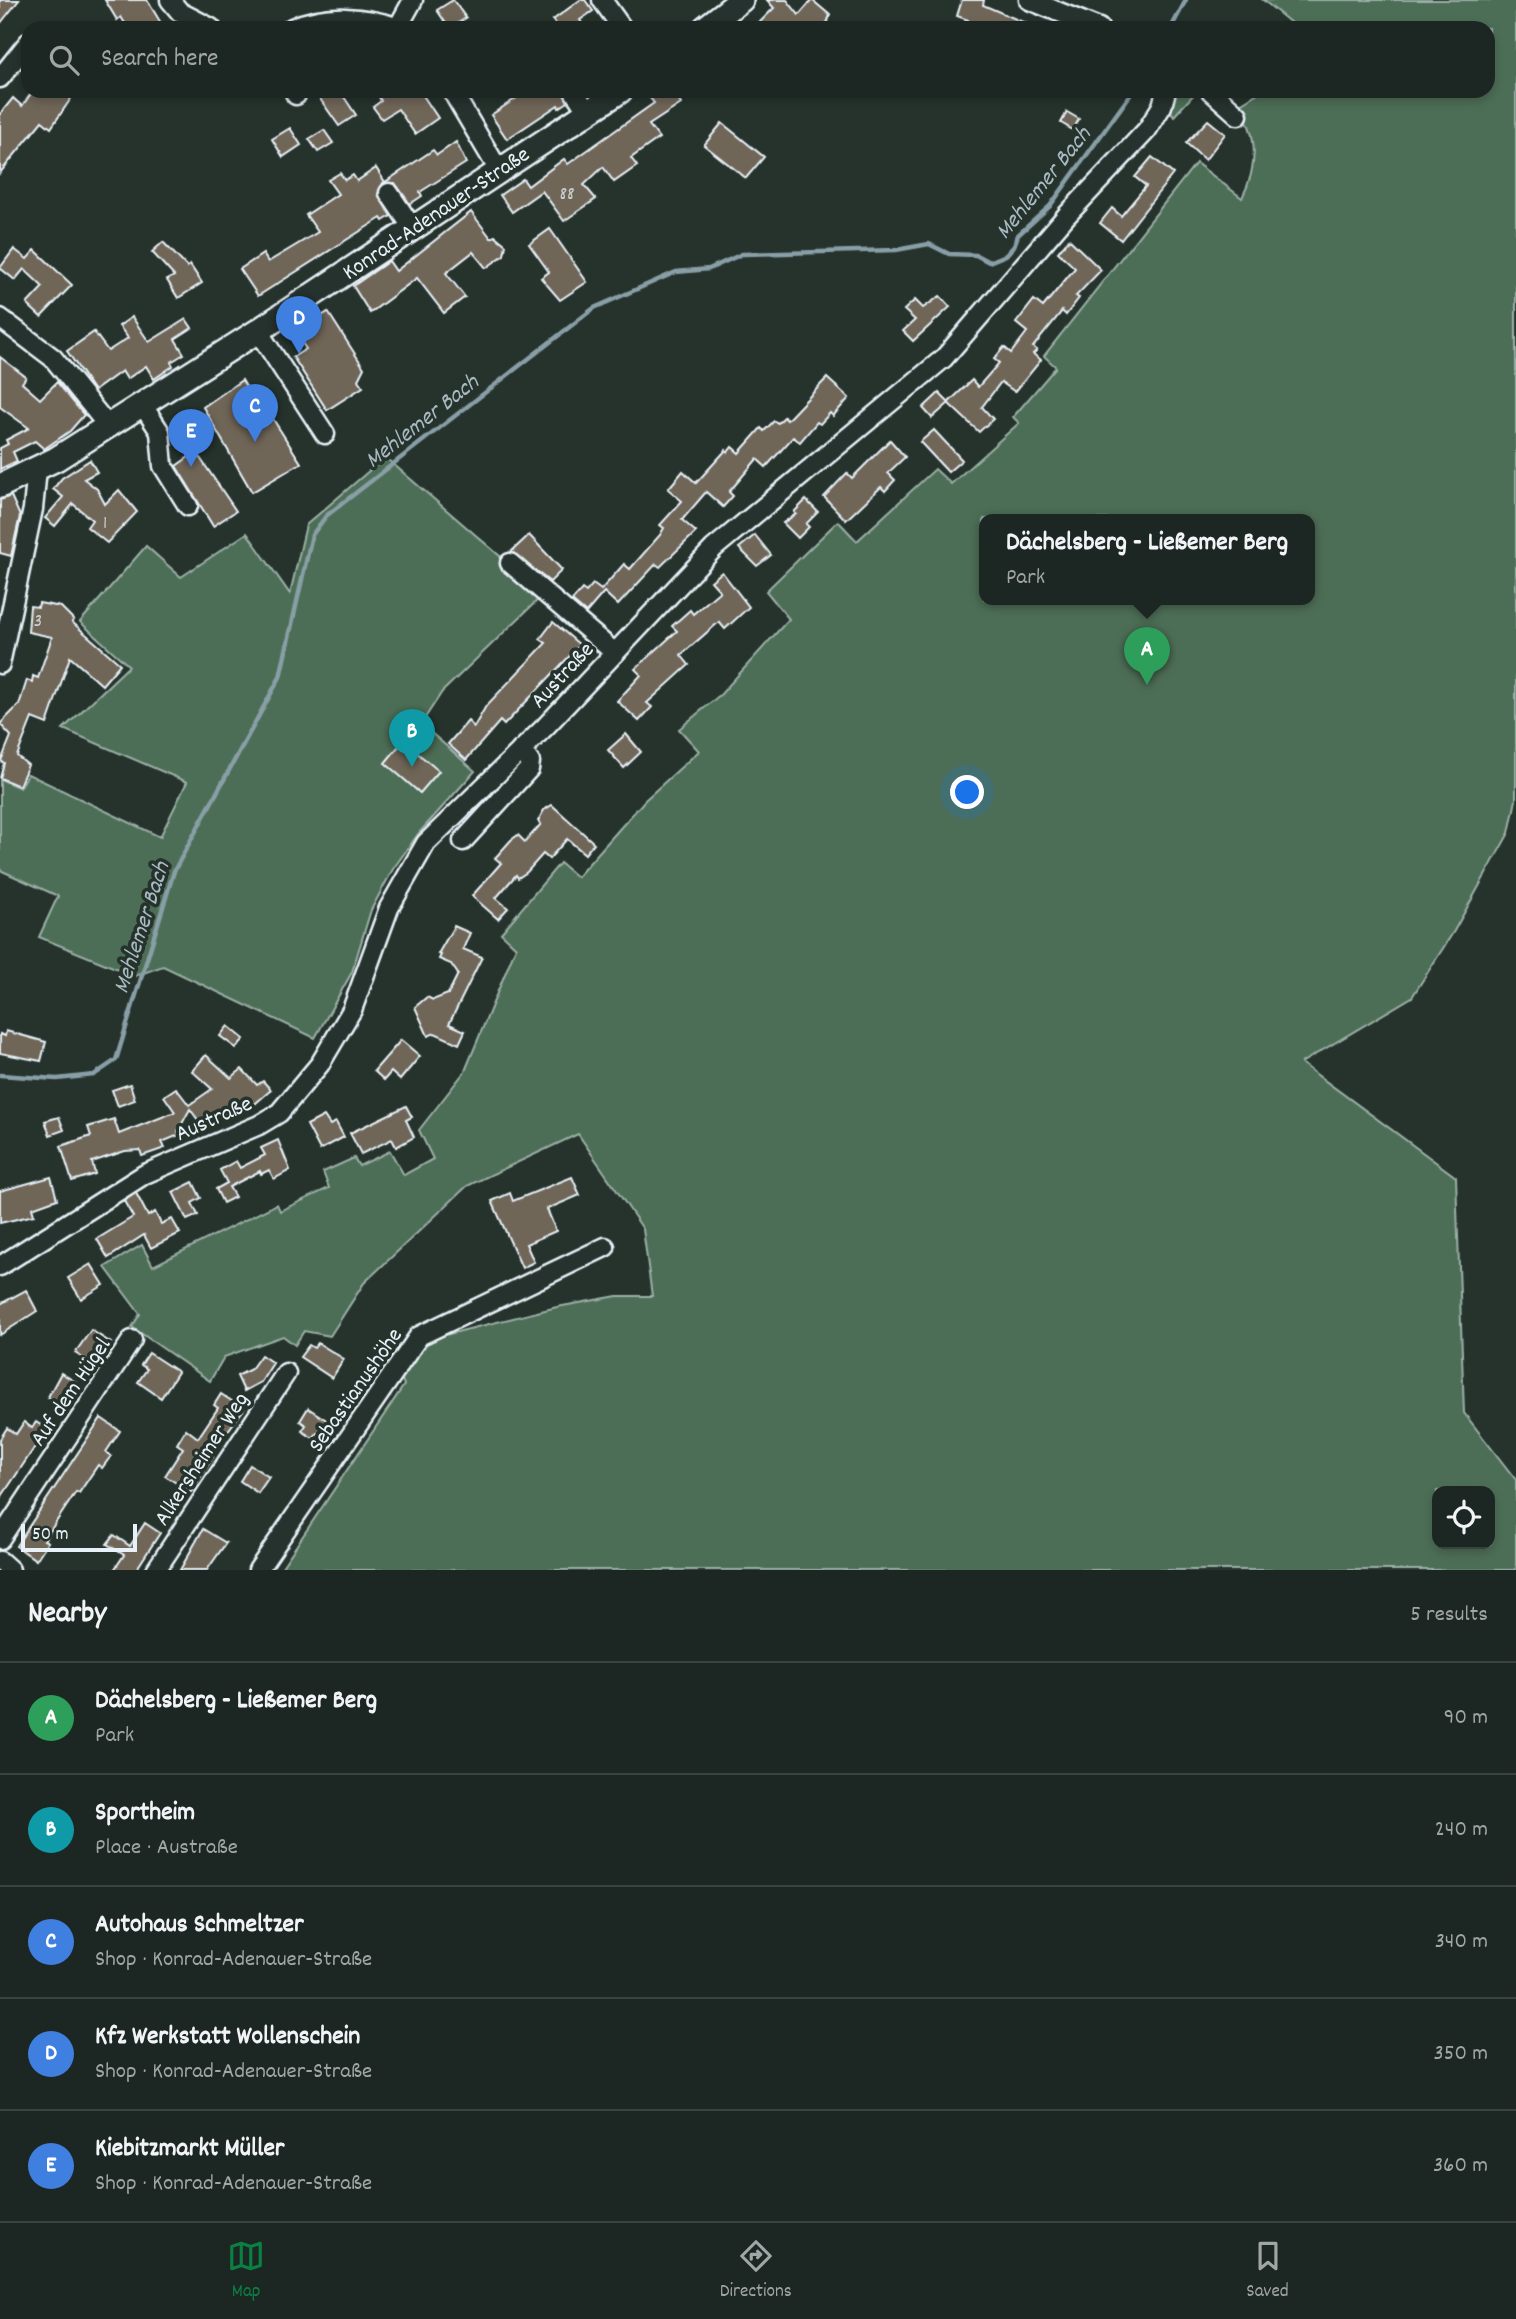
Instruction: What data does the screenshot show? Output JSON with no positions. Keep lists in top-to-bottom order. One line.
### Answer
{"streets":{"main road":["Konrad-Adenauer-Straße"],"street":["Austraße","Sebastianushöhe","Auf dem Hügel","Alkersheimer Weg"]},"water":["Mehlemer Bach"],"house_numbers":["88","1","3"],"scale_bar":"50 m","page":{"search":"Search here","pins":["D","C","E","A","B"],"popup":["Dächelsberg - Ließemer Berg","Park"],"scale":"50 m","heading":["Nearby","5 results"],"list":[{"mark":"A","name":"Dächelsberg - Ließemer Berg","note":"Park","value":"90 m"},{"mark":"B","name":"Sportheim","note":"Place · Austraße","value":"240 m"},{"mark":"C","name":"Autohaus Schmeltzer","note":"Shop · Konrad-Adenauer-Straße","value":"340 m"},{"mark":"D","name":"Kfz Werkstatt Wollenschein","note":"Shop · Konrad-Adenauer-Straße","value":"350 m"},{"mark":"E","name":"Kiebitzmarkt Müller","note":"Shop · Konrad-Adenauer-Straße","value":"360 m"}],"nav":["Map","Directions","Saved"]}}
